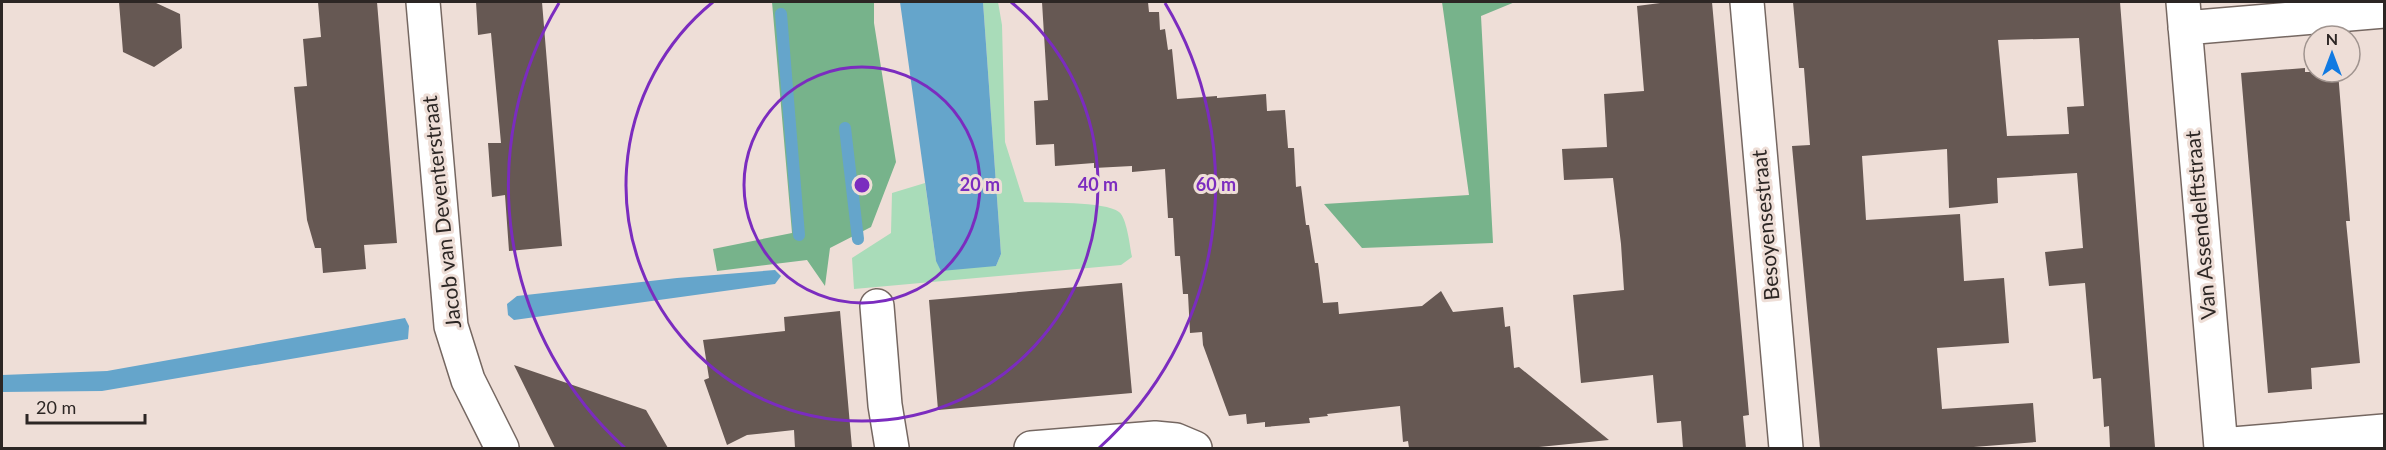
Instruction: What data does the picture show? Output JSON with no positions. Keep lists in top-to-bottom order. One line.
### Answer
{"streets":{"street":["Jacob van Deventerstraat","Besoyensestraat","Van Assendelftstraat"]},"scale_bar":"20 m","north":"top","rings":["20 m","40 m","60 m"]}
